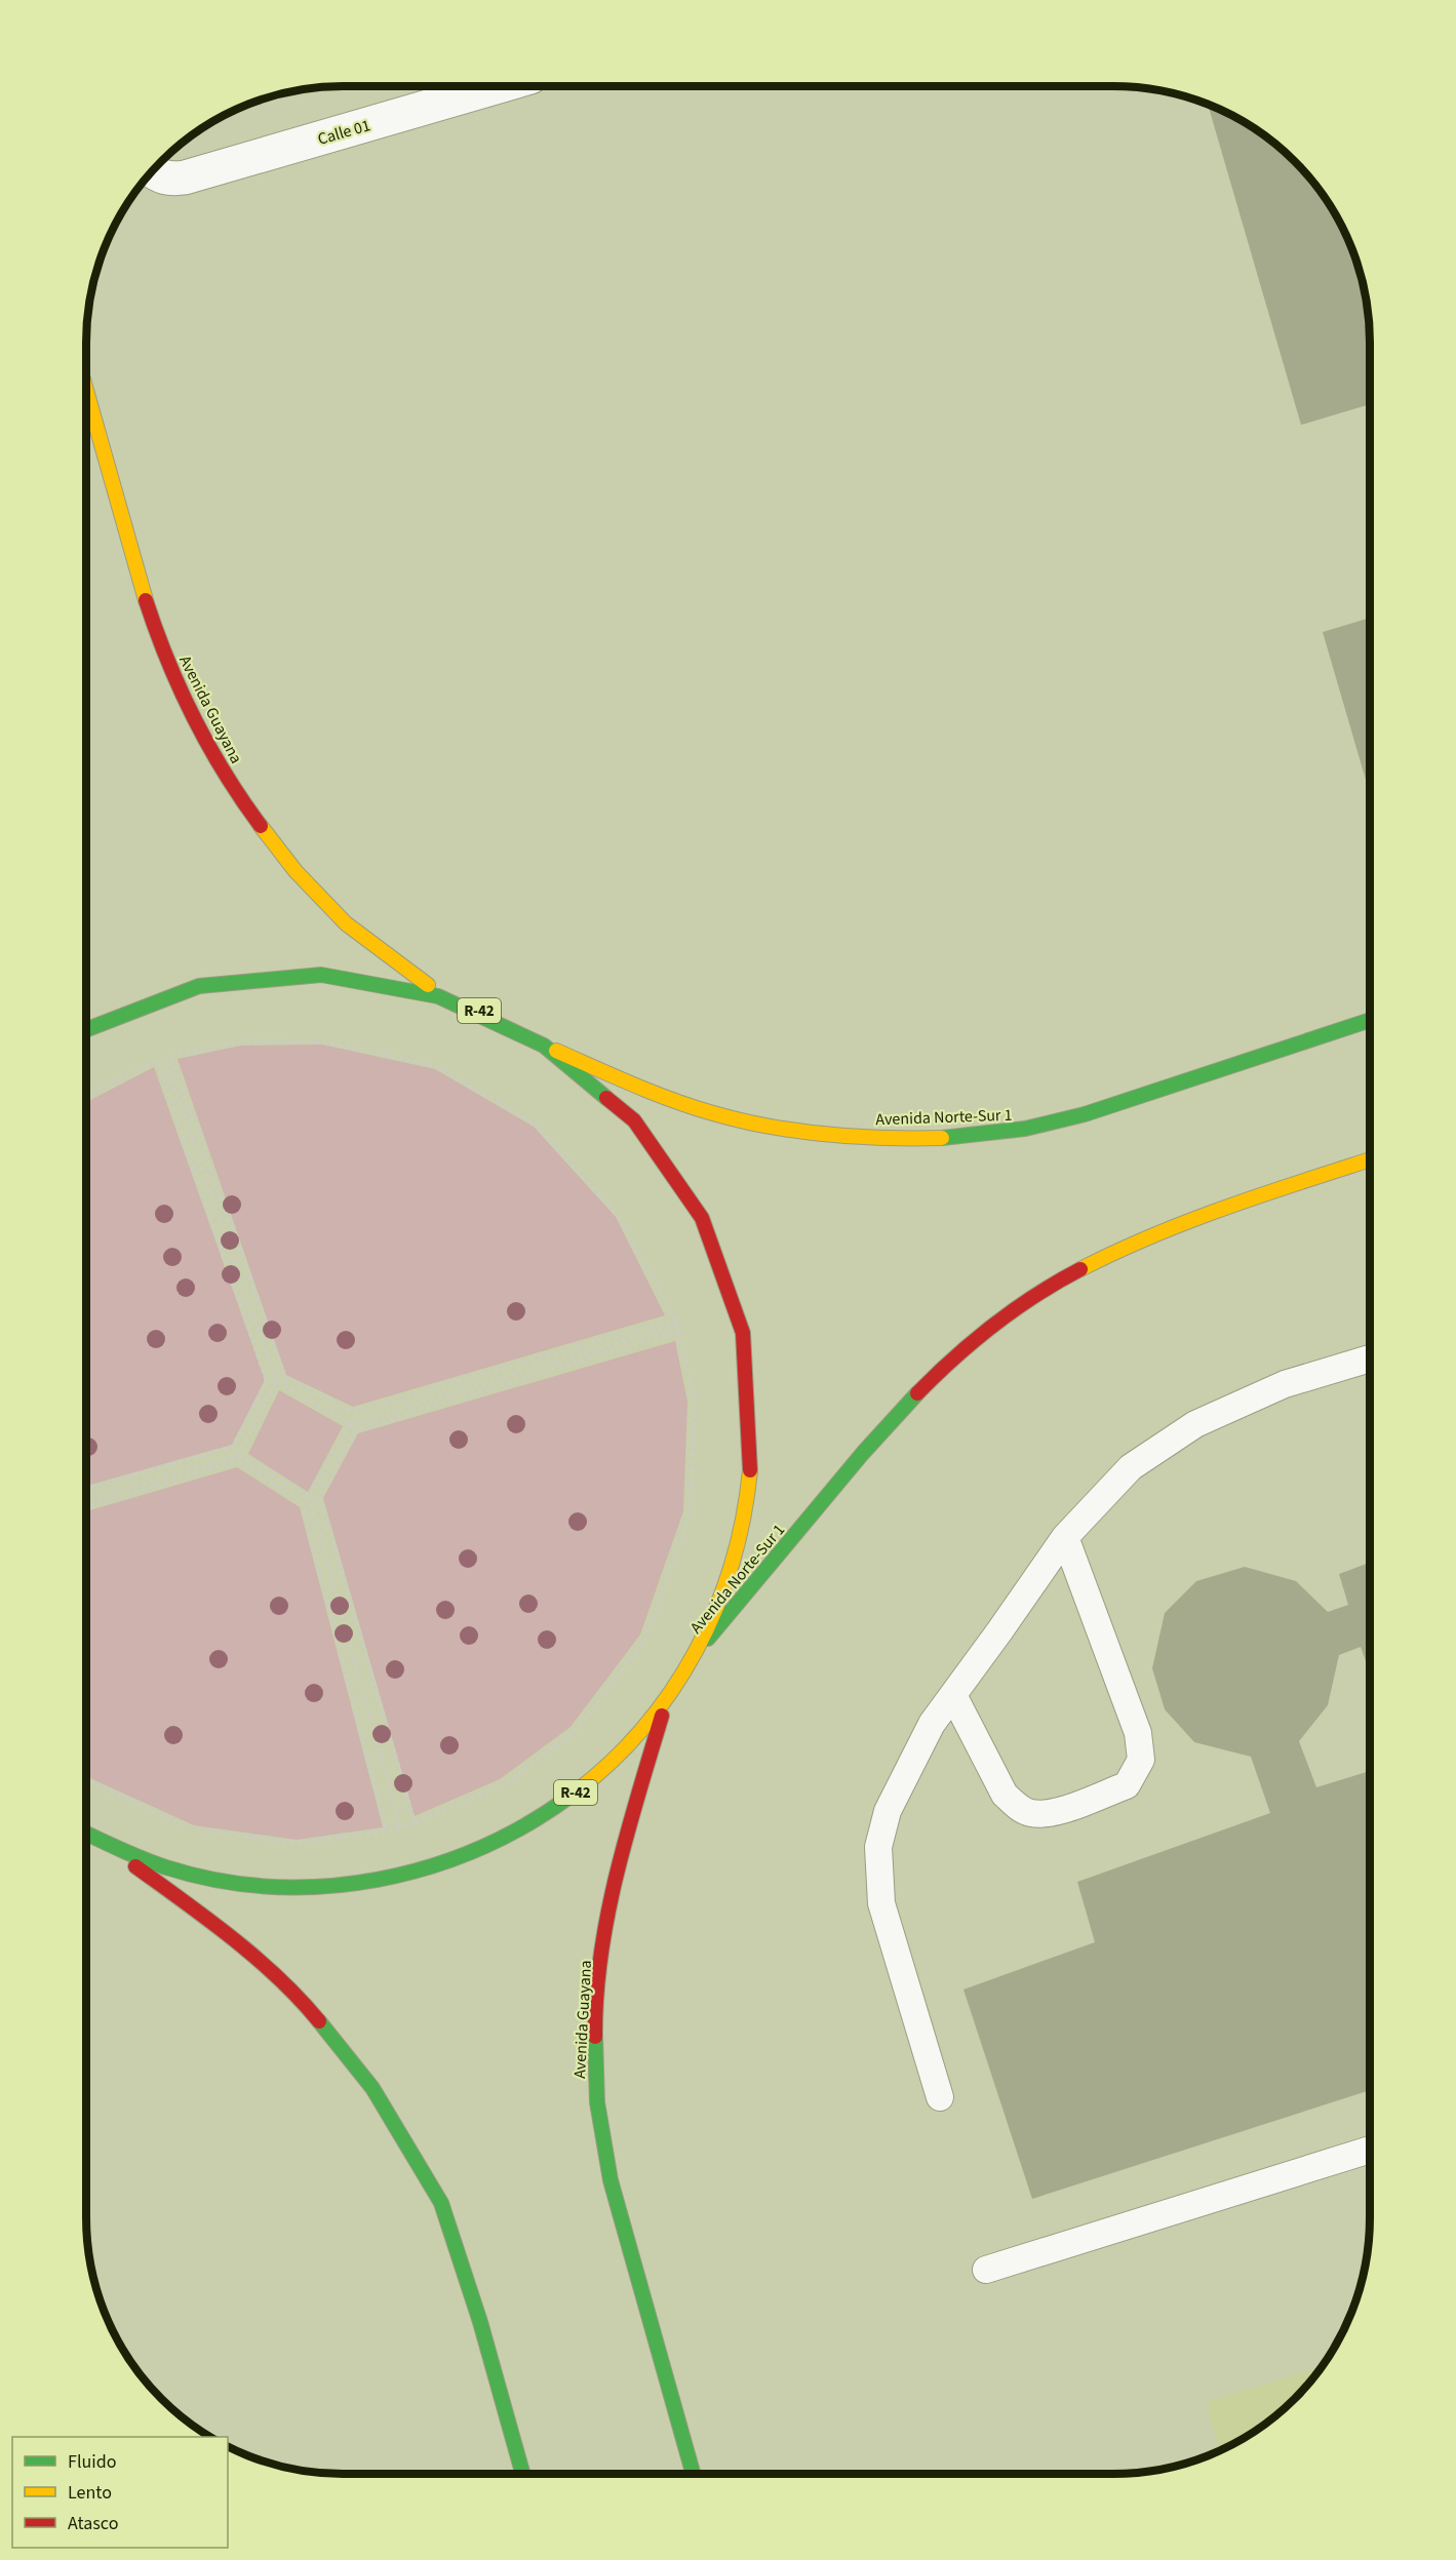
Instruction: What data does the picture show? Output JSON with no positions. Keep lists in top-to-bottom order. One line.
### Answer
{"streets":{"main road":["Avenida Guayana","R-42","Avenida Norte-Sur 1"],"street":["Calle 01"]},"crossings":[["Avenida Guayana","R-42"],["R-42","Avenida Norte-Sur 1"]],"legend":["Fluido","Lento","Atasco"]}
